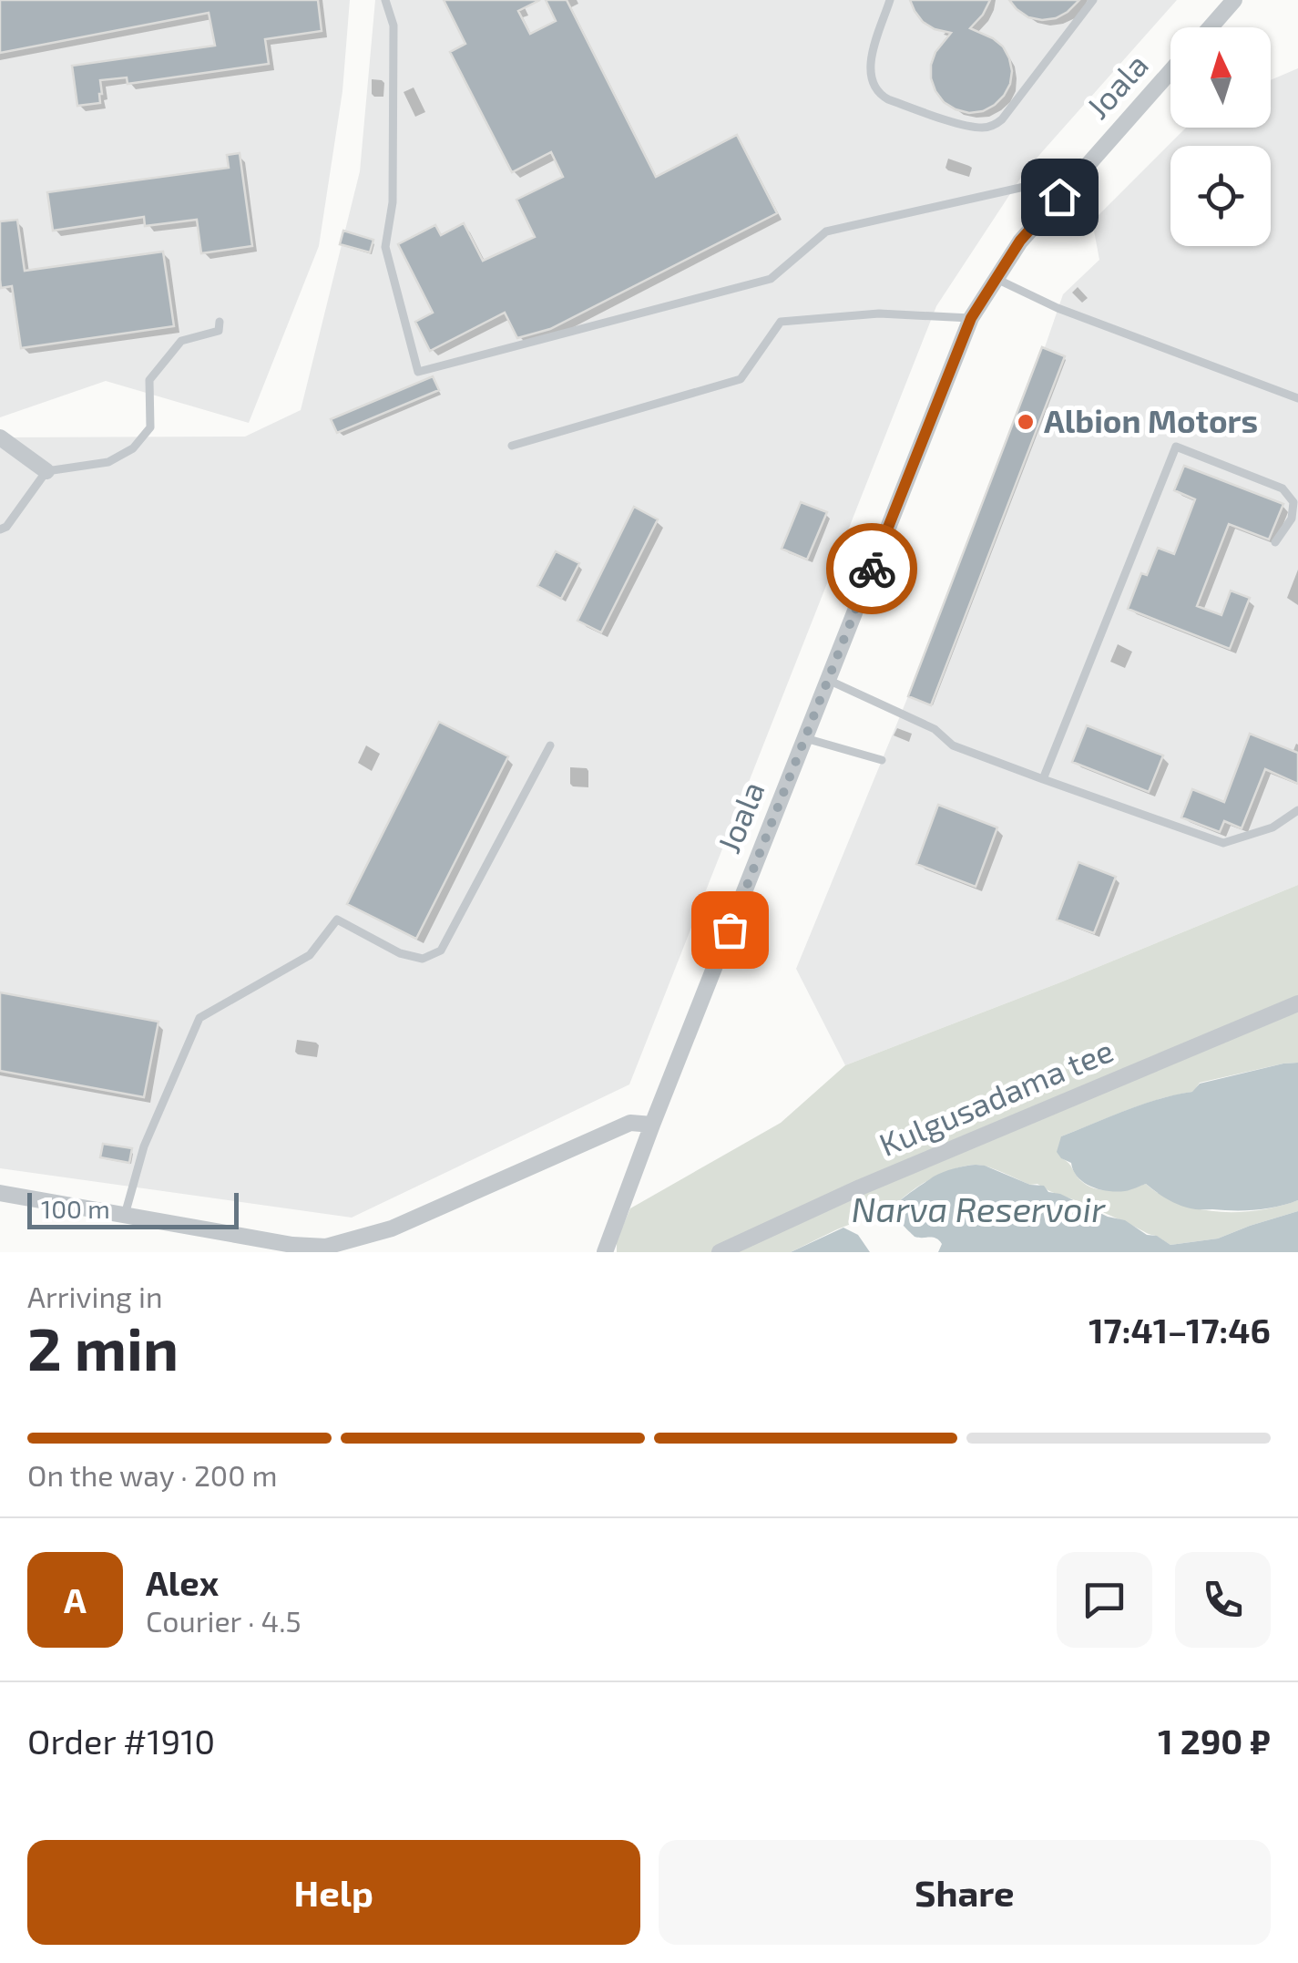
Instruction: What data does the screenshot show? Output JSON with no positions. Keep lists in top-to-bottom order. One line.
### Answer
{"streets":{"street":["Joala","Kulgusadama tee"]},"water":["Narva Reservoir"],"places":["Albion Motors"],"scale_bar":"100 m","north":"top","page":{"scale":"100 m","heading":["2 min","Arriving in","17:41–17:46"],"panel":["Alex","Courier · 4.5","Order #1910","1 290 ₽"],"bar":"On the way · 200 m","round":"A","buttons":["Help","Share"]}}
